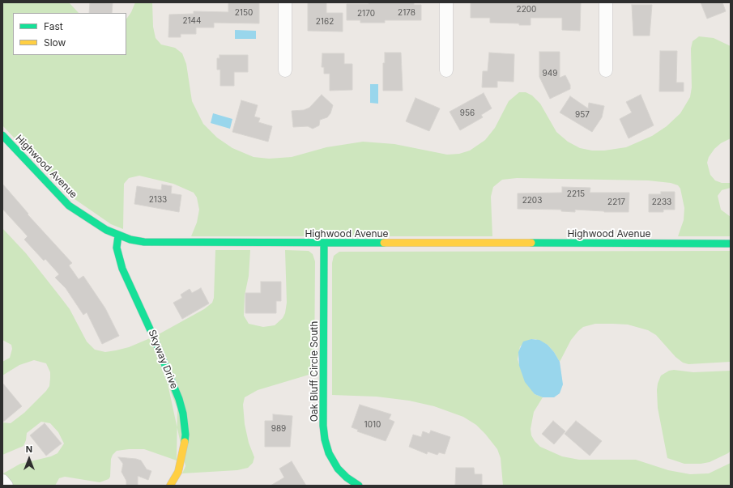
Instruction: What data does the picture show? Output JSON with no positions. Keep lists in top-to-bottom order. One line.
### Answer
{"streets":{"street":["Highwood Avenue","Skyway Drive","Oak Bluff Circle South"]},"crossings":[["Highwood Avenue","Skyway Drive"],["Highwood Avenue","Oak Bluff Circle South"]],"house_numbers":["2200","2150","2178","2170","2144","2162","949","956","957","2215","2133","2203","2217","2233","1010","989"],"legend":["Fast","Slow"],"north":"top"}
